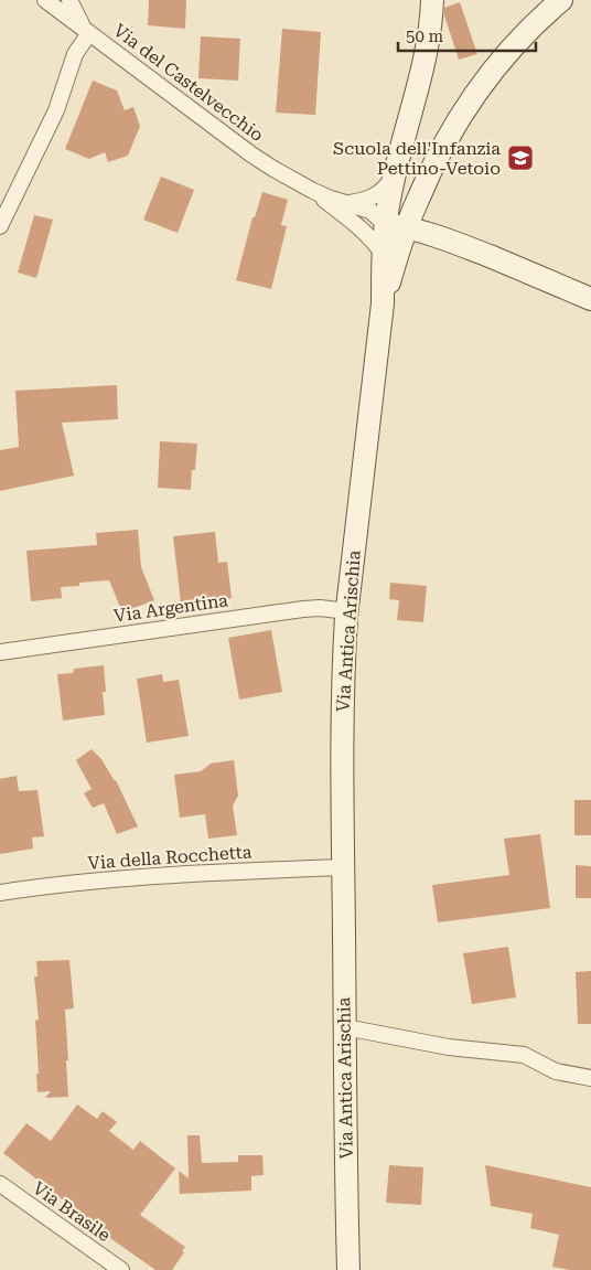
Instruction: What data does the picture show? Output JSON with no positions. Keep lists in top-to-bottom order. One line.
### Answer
{"streets":{"main road":["Via Antica Arischia"],"street":["Via del Castelvecchio","Via Argentina","Via della Rocchetta","Via Brasile"]},"crossings":[["Via del Castelvecchio","Via Antica Arischia"],["Via Argentina","Via Antica Arischia"],["Via Antica Arischia","Via della Rocchetta"]],"places":{"school or university":["Scuola dell'Infanzia Pettino-Vetoio"]},"scale_bar":"50 m"}
